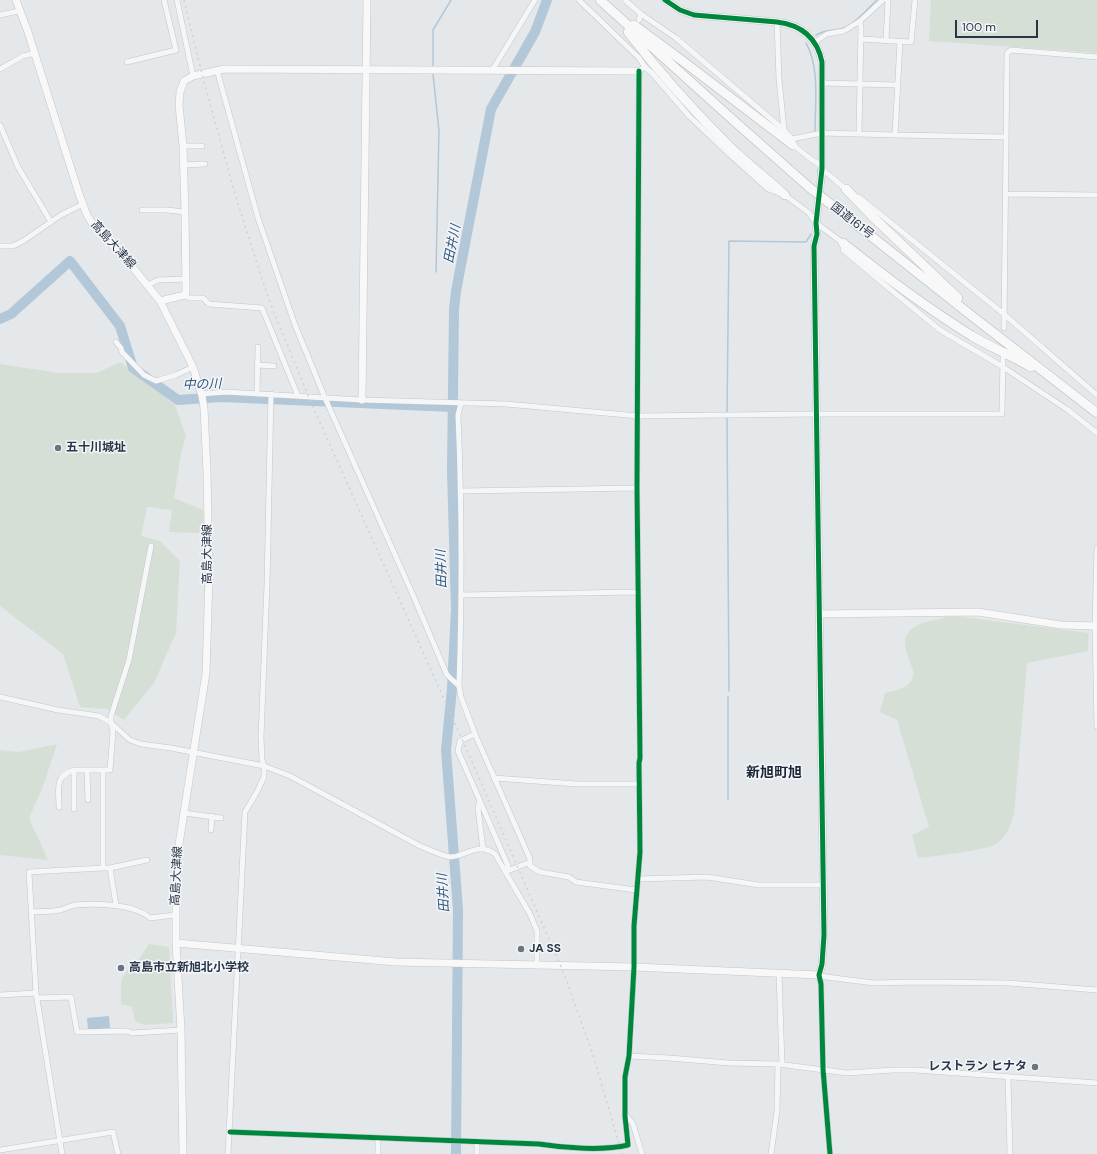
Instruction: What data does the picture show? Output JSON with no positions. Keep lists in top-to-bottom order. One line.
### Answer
{"streets":{"highway":["国道161号"],"street":["高島大津線"]},"districts":["新旭町旭"],"water":["田井川","中の川"],"places":["五十川城址","JA SS","高島市立新旭北小学校","レストラン ヒナタ"],"scale_bar":"100 m"}
